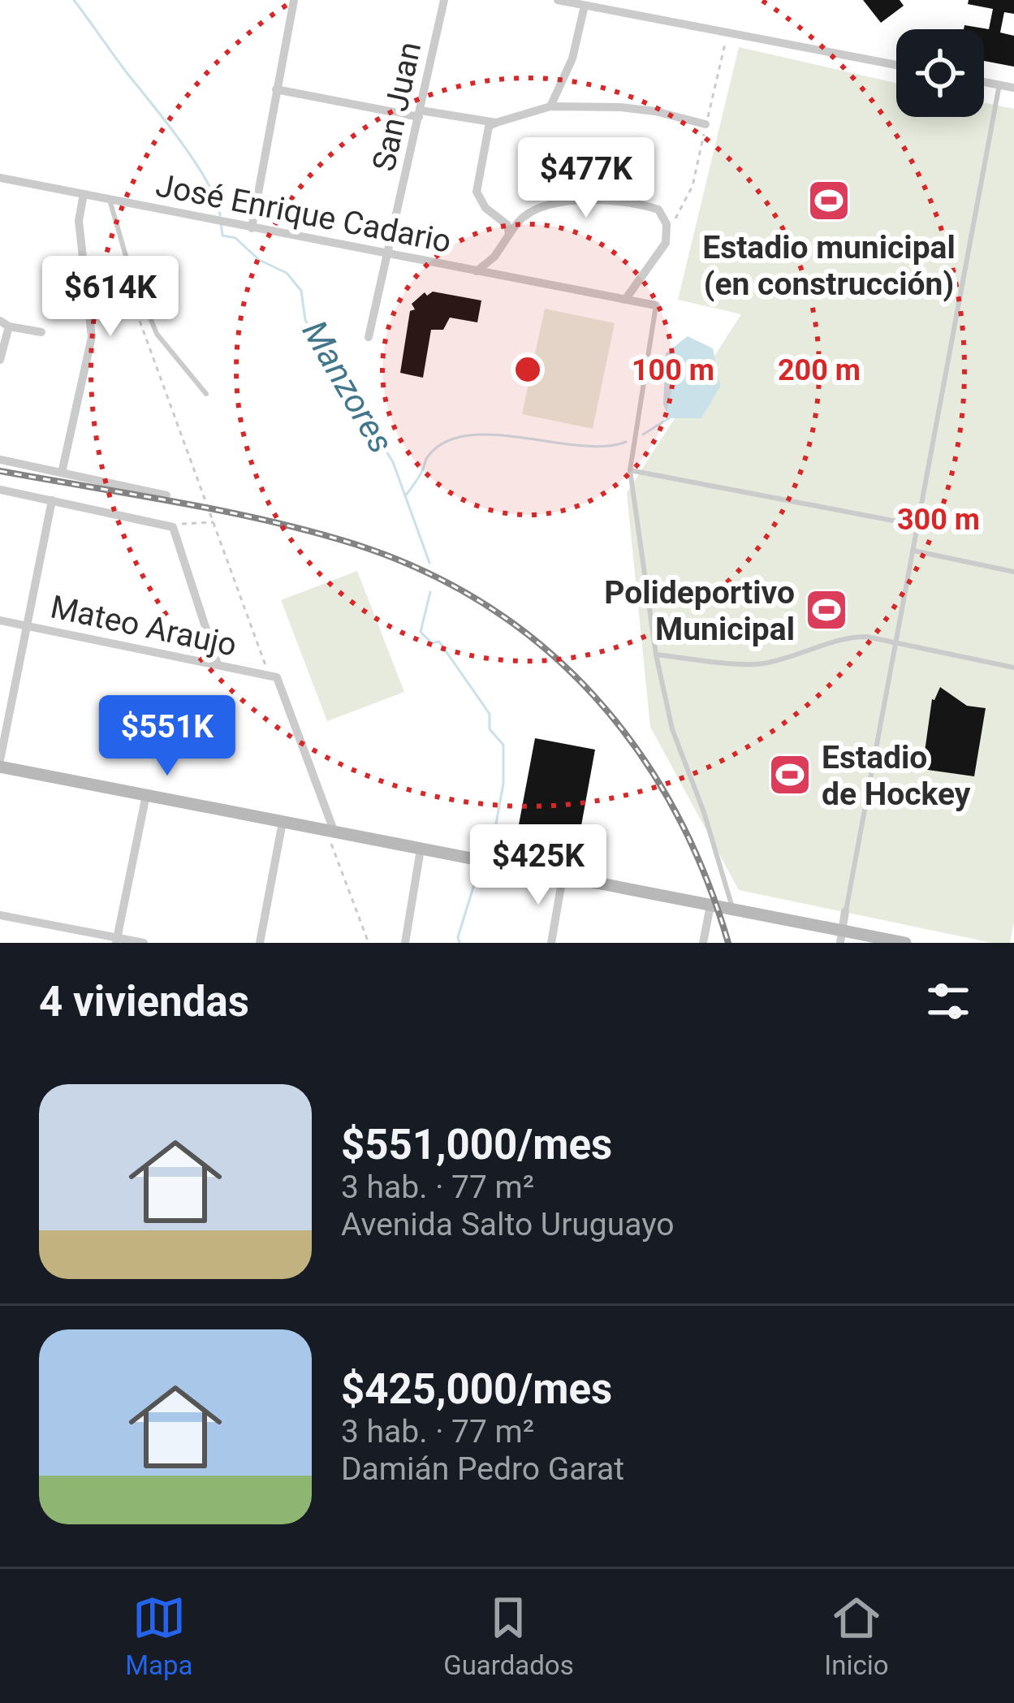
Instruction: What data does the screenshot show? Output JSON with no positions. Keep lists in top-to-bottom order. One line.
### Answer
{"streets":{"street":["San Juan","José Enrique Cadario","Mateo Araujo"]},"crossings":[["San Juan","José Enrique Cadario"]],"water":["Manzores"],"places":{"sports":["Estadio municipal (en construcción)","Polideportivo Municipal","Estadio de Hockey"]},"page":{"price":["$477K","$614K","$551K","$425K"],"heading":"4 viviendas","list":[{"name":"$551,000/mes","note":"3 hab. · 77 m² · Avenida Salto Uruguayo"},{"name":"$425,000/mes","note":"3 hab. · 77 m² · Damián Pedro Garat"}],"tabs":["Mapa","Guardados","Inicio"]},"rings":["100 m","200 m","300 m"]}
